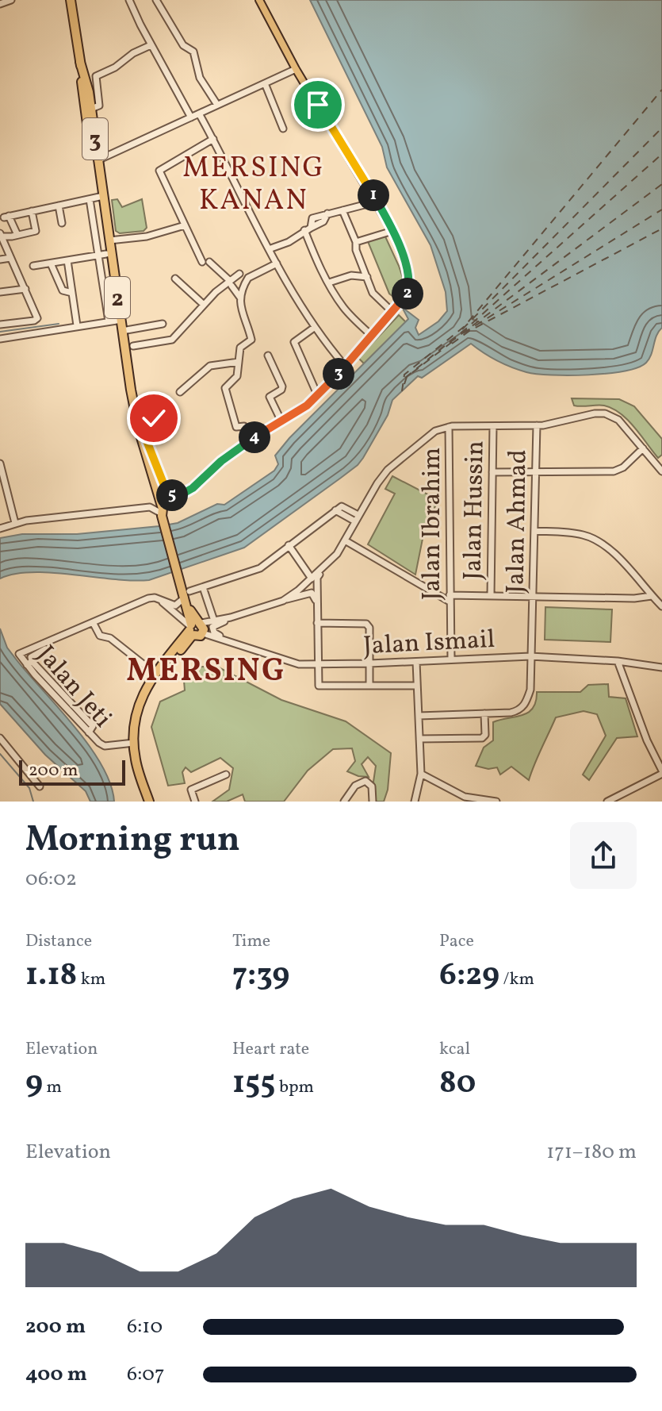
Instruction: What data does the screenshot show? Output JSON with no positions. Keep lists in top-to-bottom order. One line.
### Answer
{"streets":{"highway":["3","2"],"street":["Jalan Hussin","Jalan Ahmad","Jalan Ibrahim","Jalan Ismail","Jalan Jeti"]},"crossings":[["3","2"],["3","Jalan Ismail"],["3","Jalan Jeti"],["Jalan Ahmad","Jalan Ismail"],["Jalan Ibrahim","Jalan Ismail"]],"districts":["MERSING KANAN","MERSING"],"scale_bar":"200 m","page":{"pins":["1","2","3","4","5"],"scale":"200 m","heading":["Morning run","06:02"],"stats":[["Distance","1.18 km"],["Time","7:39"],["Pace","6:29 /km"],["Elevation","9 m"],["Heart rate","155 bpm"],["kcal","80"]],"chart":["Elevation","171–180 m"],"list":[{"name":"200 m","note":"6:10"},{"name":"400 m","note":"6:07"}]}}
